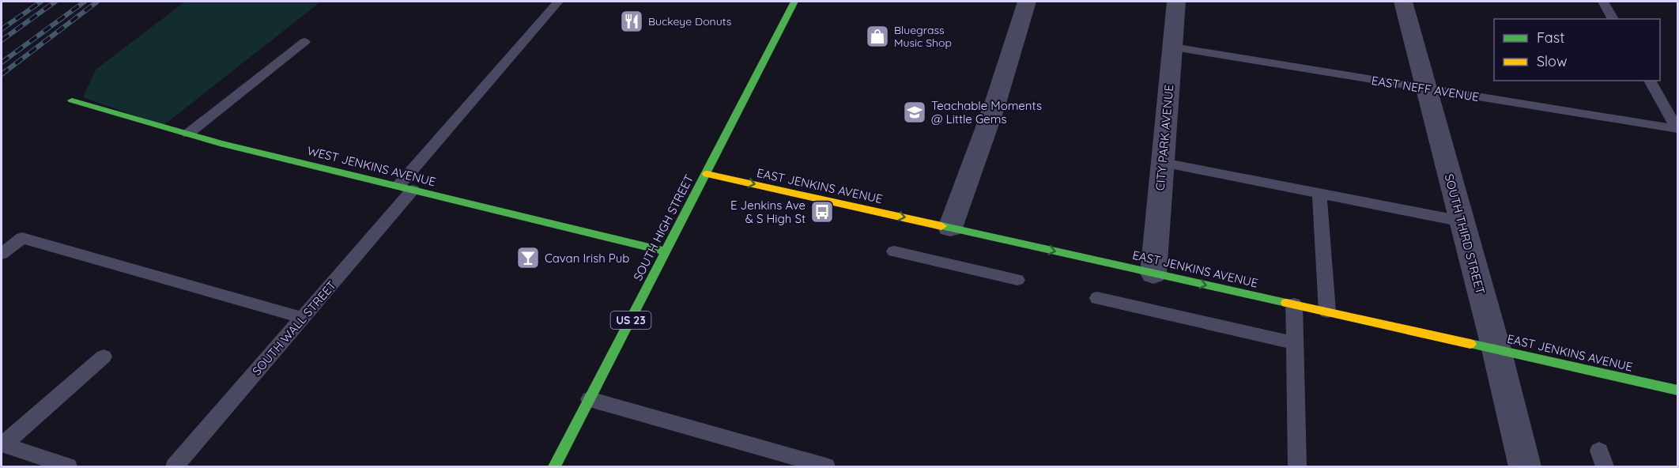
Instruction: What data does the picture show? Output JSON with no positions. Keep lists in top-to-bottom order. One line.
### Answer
{"streets":{"street":["CITY PARK AVENUE","WEST JENKINS AVENUE","EAST JENKINS AVENUE","SOUTH HIGH STREET","SOUTH THIRD STREET","US 23"],"lane":["EAST NEFF AVENUE","SOUTH WALL STREET"]},"crossings":[["EAST NEFF AVENUE","CITY PARK AVENUE"],["EAST NEFF AVENUE","SOUTH THIRD STREET"],["CITY PARK AVENUE","EAST JENKINS AVENUE"],["WEST JENKINS AVENUE","SOUTH HIGH STREET"],["WEST JENKINS AVENUE","SOUTH WALL STREET"],["EAST JENKINS AVENUE","SOUTH HIGH STREET"],["EAST JENKINS AVENUE","SOUTH THIRD STREET"]],"one_way":["EAST JENKINS AVENUE"],"places":{"restaurant":["Buckeye Donuts"],"shop":["Bluegrass Music Shop"],"school or university":["Teachable Moments @ Little Gems"],"bus stop":["E Jenkins Ave & S High St"],"bar":["Cavan Irish Pub"]},"legend":["Fast","Slow"]}
